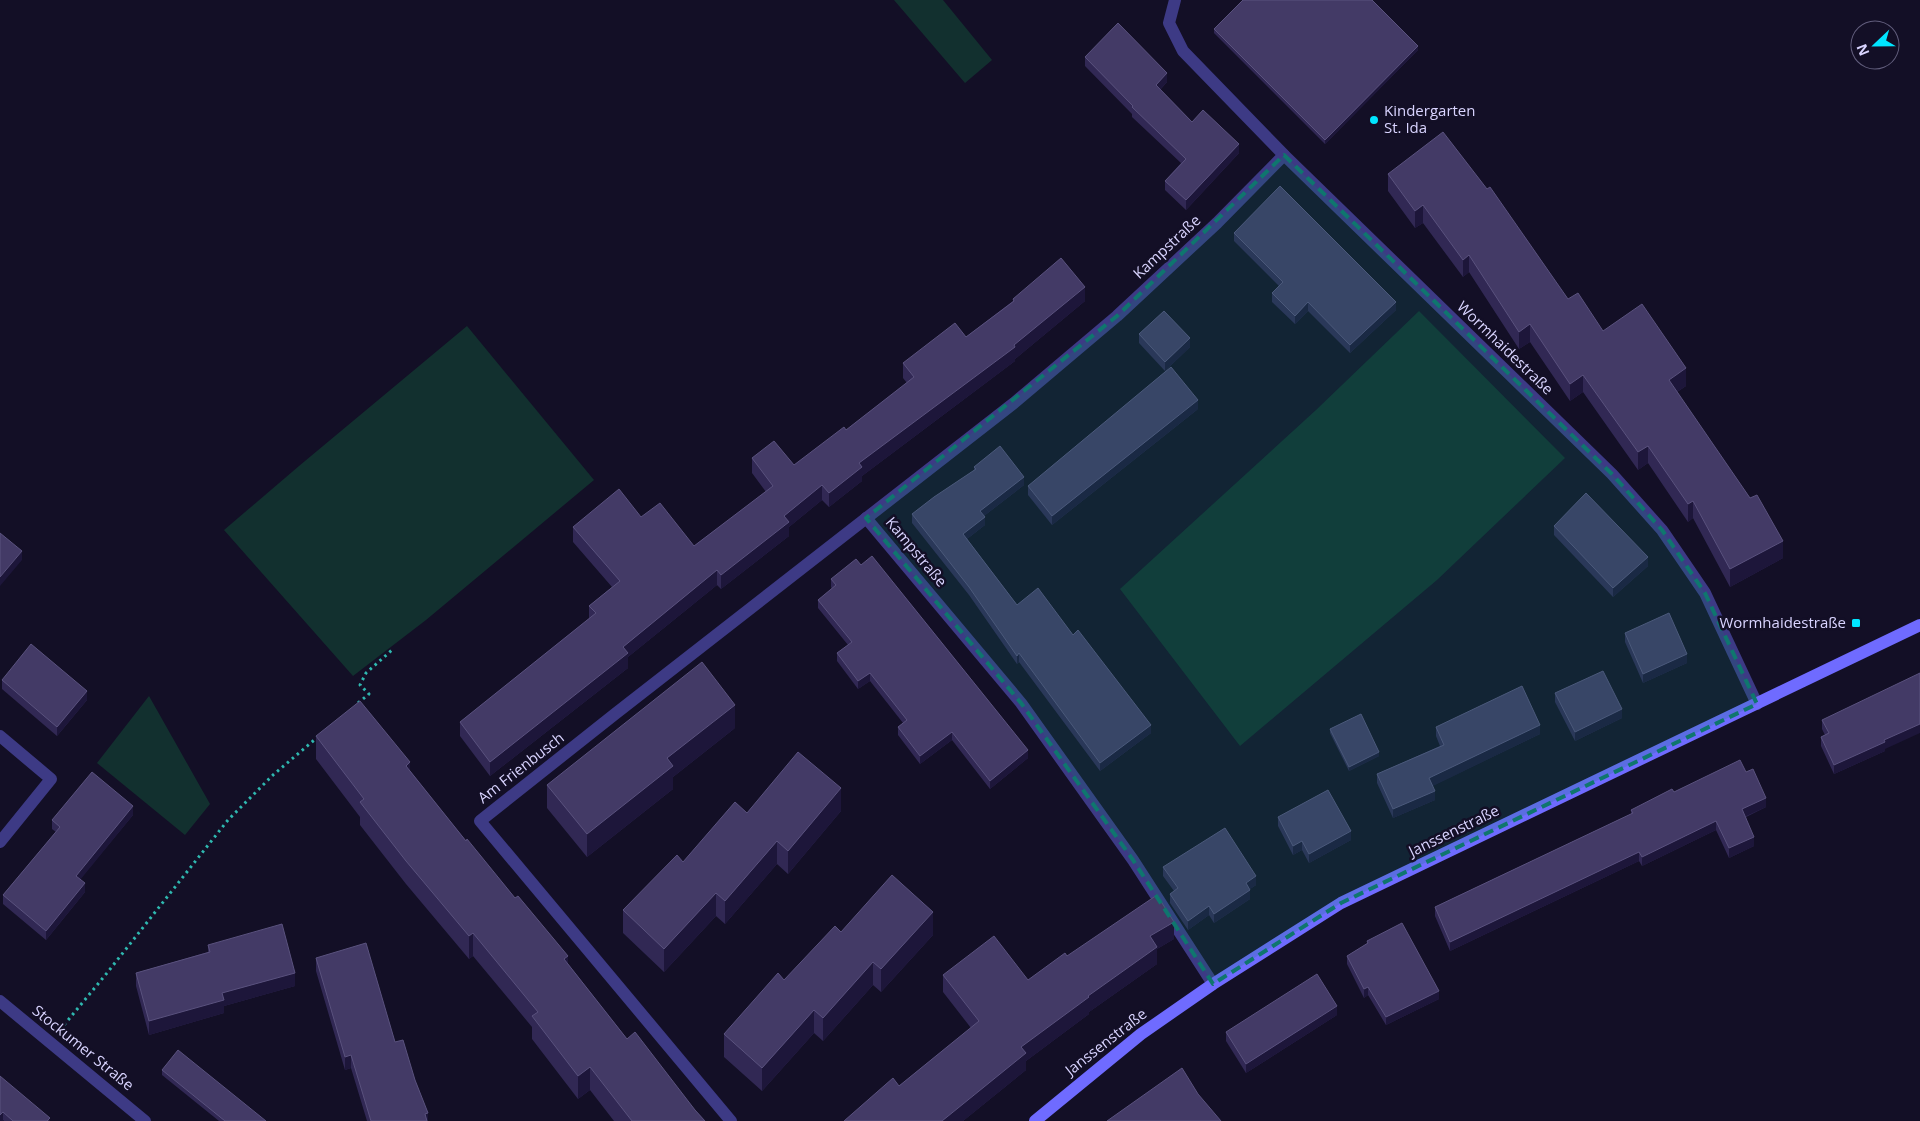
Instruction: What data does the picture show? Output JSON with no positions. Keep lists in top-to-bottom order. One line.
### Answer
{"streets":{"main road":["Janssenstraße"],"street":["Kampstraße","Wormhaidestraße","Am Frienbusch","Stockumer Straße"]},"crossings":[["Kampstraße","Wormhaidestraße"],["Kampstraße","Am Frienbusch"],["Kampstraße","Janssenstraße"],["Wormhaidestraße","Janssenstraße"]],"places":{"other":["Kindergarten St. Ida"],"transit":["Wormhaidestraße"]},"north":"left"}
